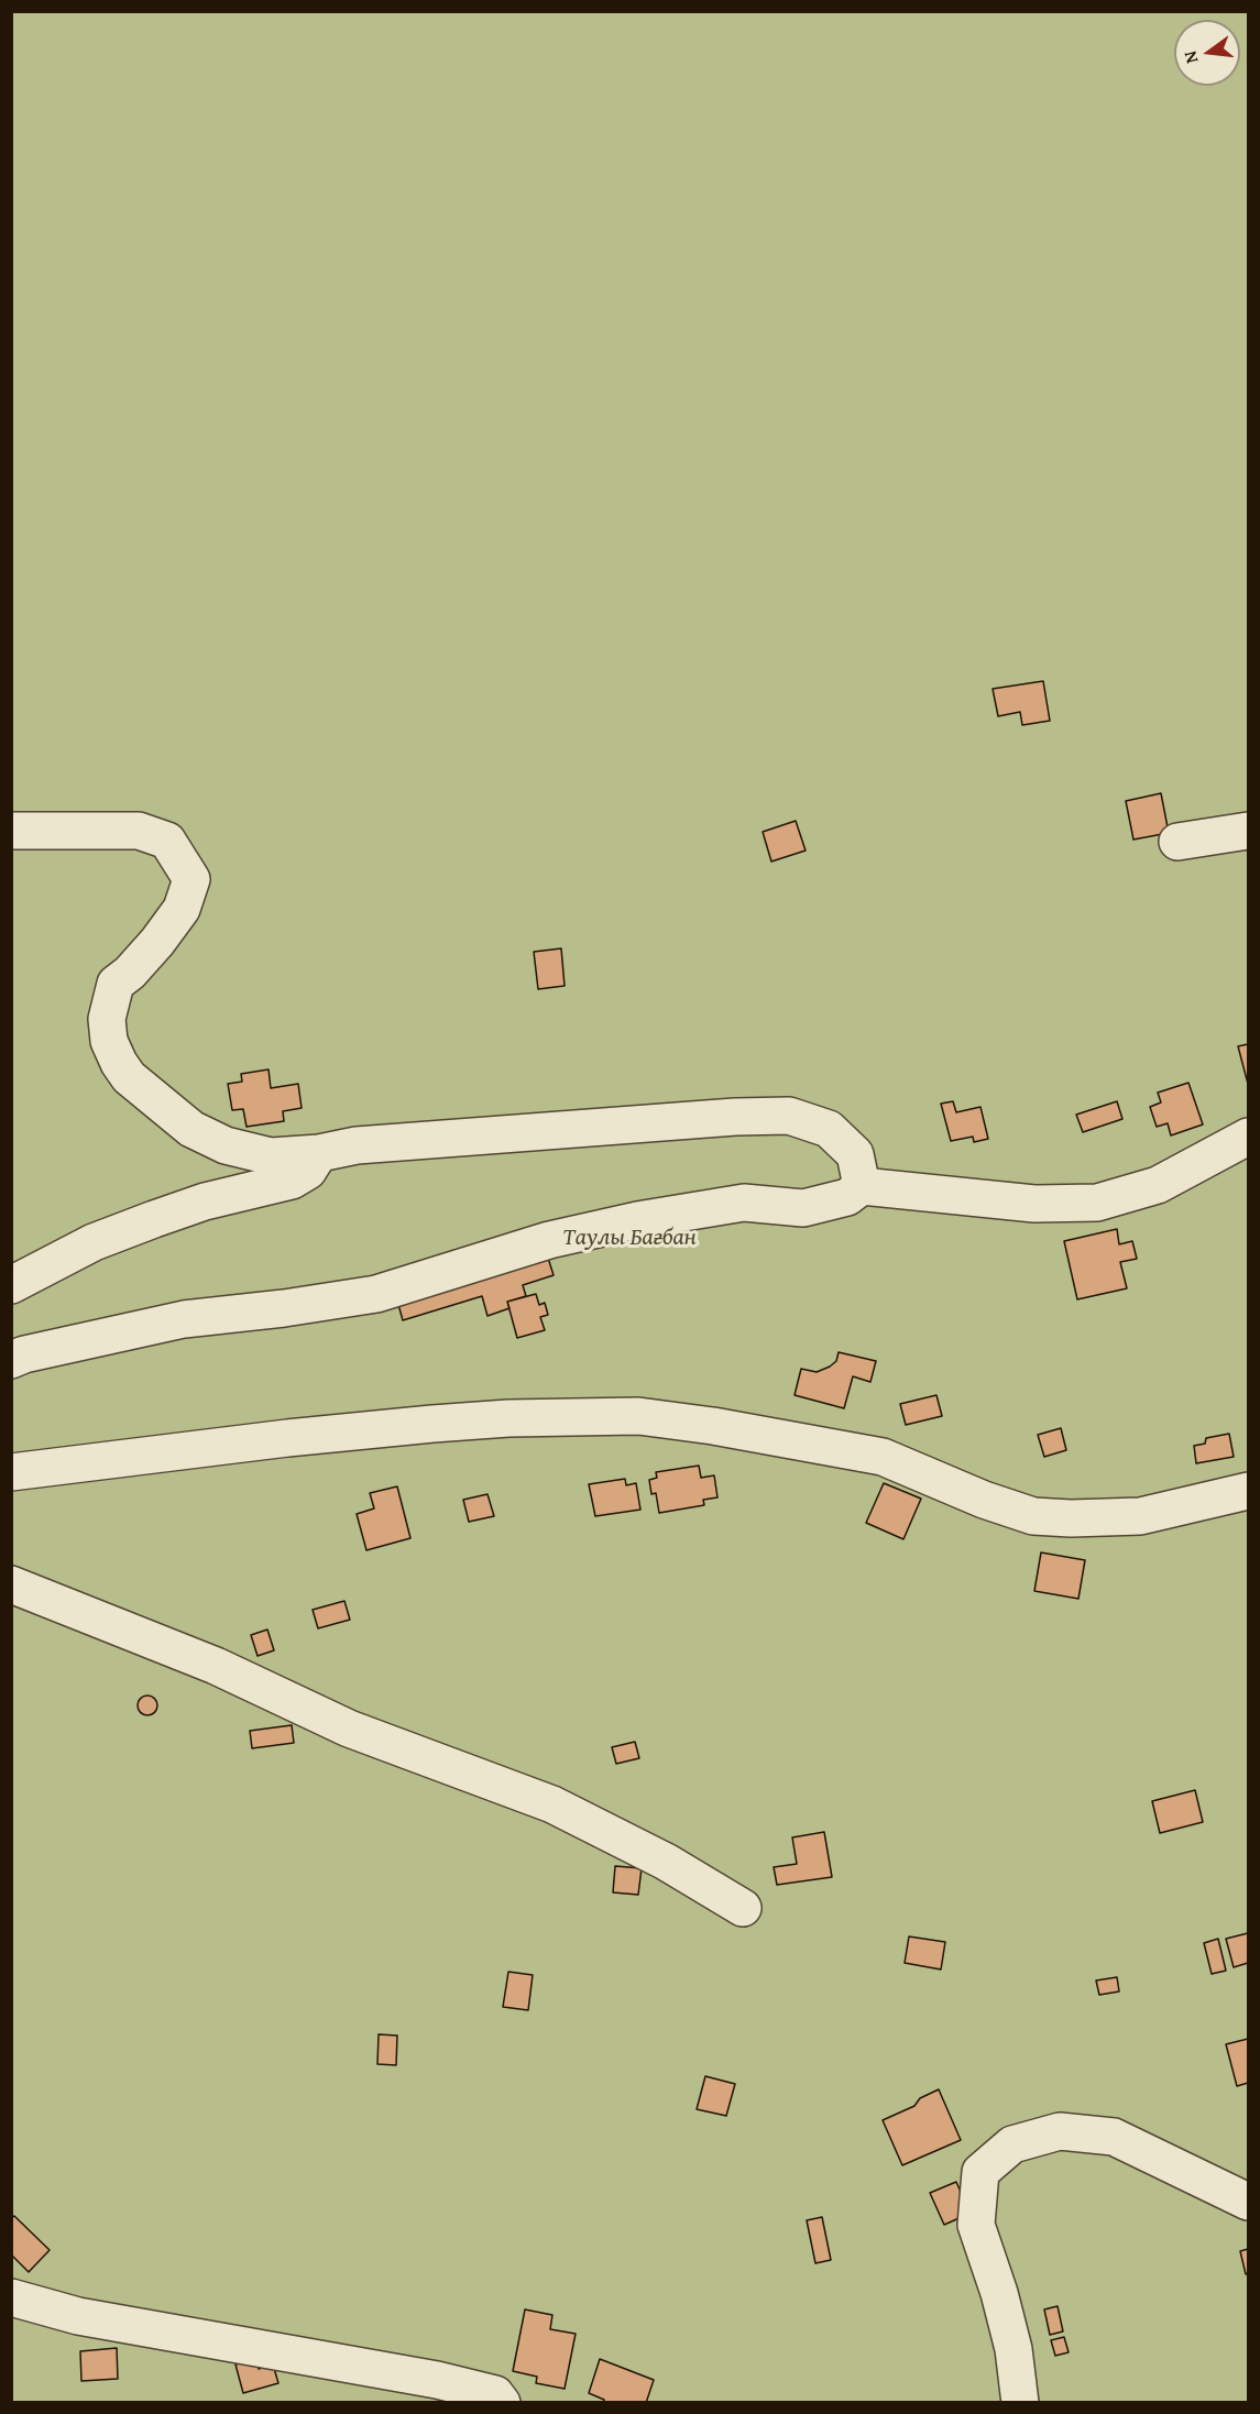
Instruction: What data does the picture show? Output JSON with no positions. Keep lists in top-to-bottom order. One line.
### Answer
{"parks":["Таулы Бағбан"],"north":"left"}
